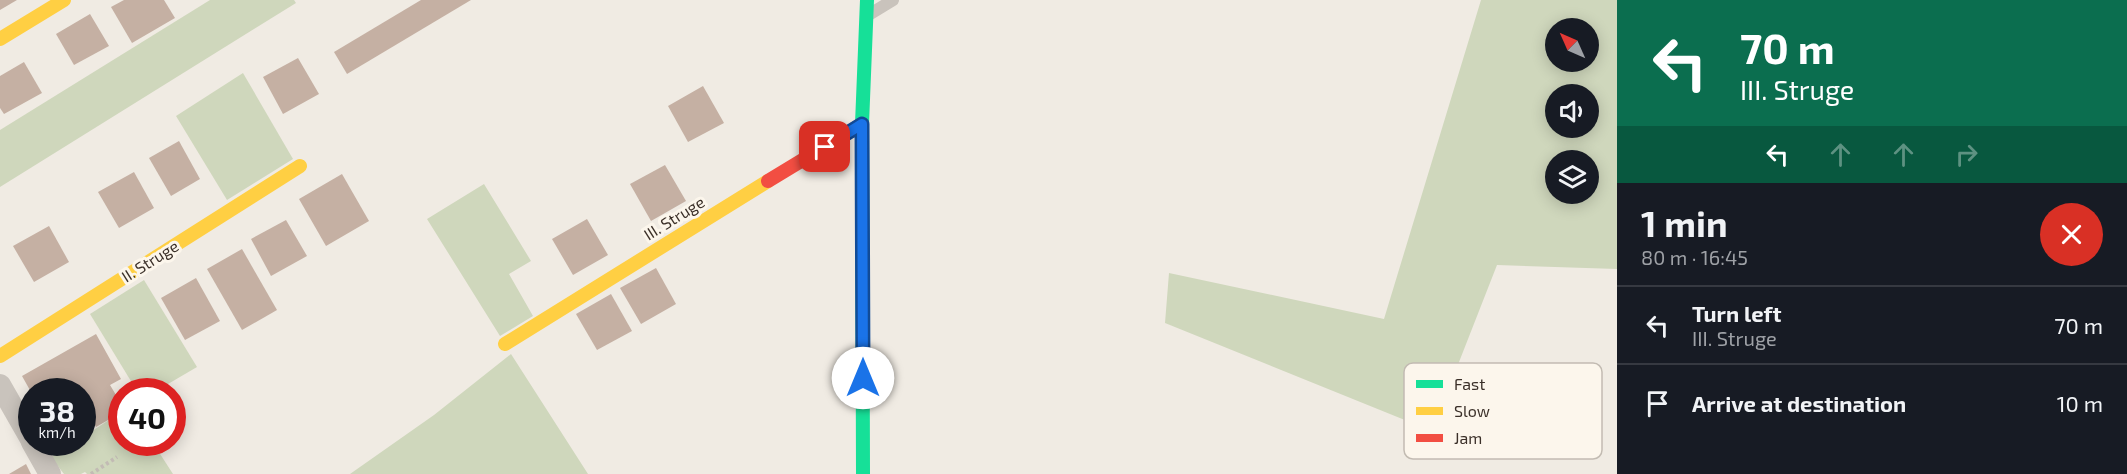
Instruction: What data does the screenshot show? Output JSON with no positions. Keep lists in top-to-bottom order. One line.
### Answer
{"streets":{"street":["III. Struge","II. Struge"]},"legend":["Fast","Slow","Jam"],"north":"top left","page":{"turn":["70 m","III. Struge"],"heading":["1 min","80 m · 16:45"],"list":[{"name":"Turn left","note":"III. Struge","value":"70 m"},{"name":"Arrive at destination","value":"10 m"}],"speed":"38 km/h","limit":"40"}}
